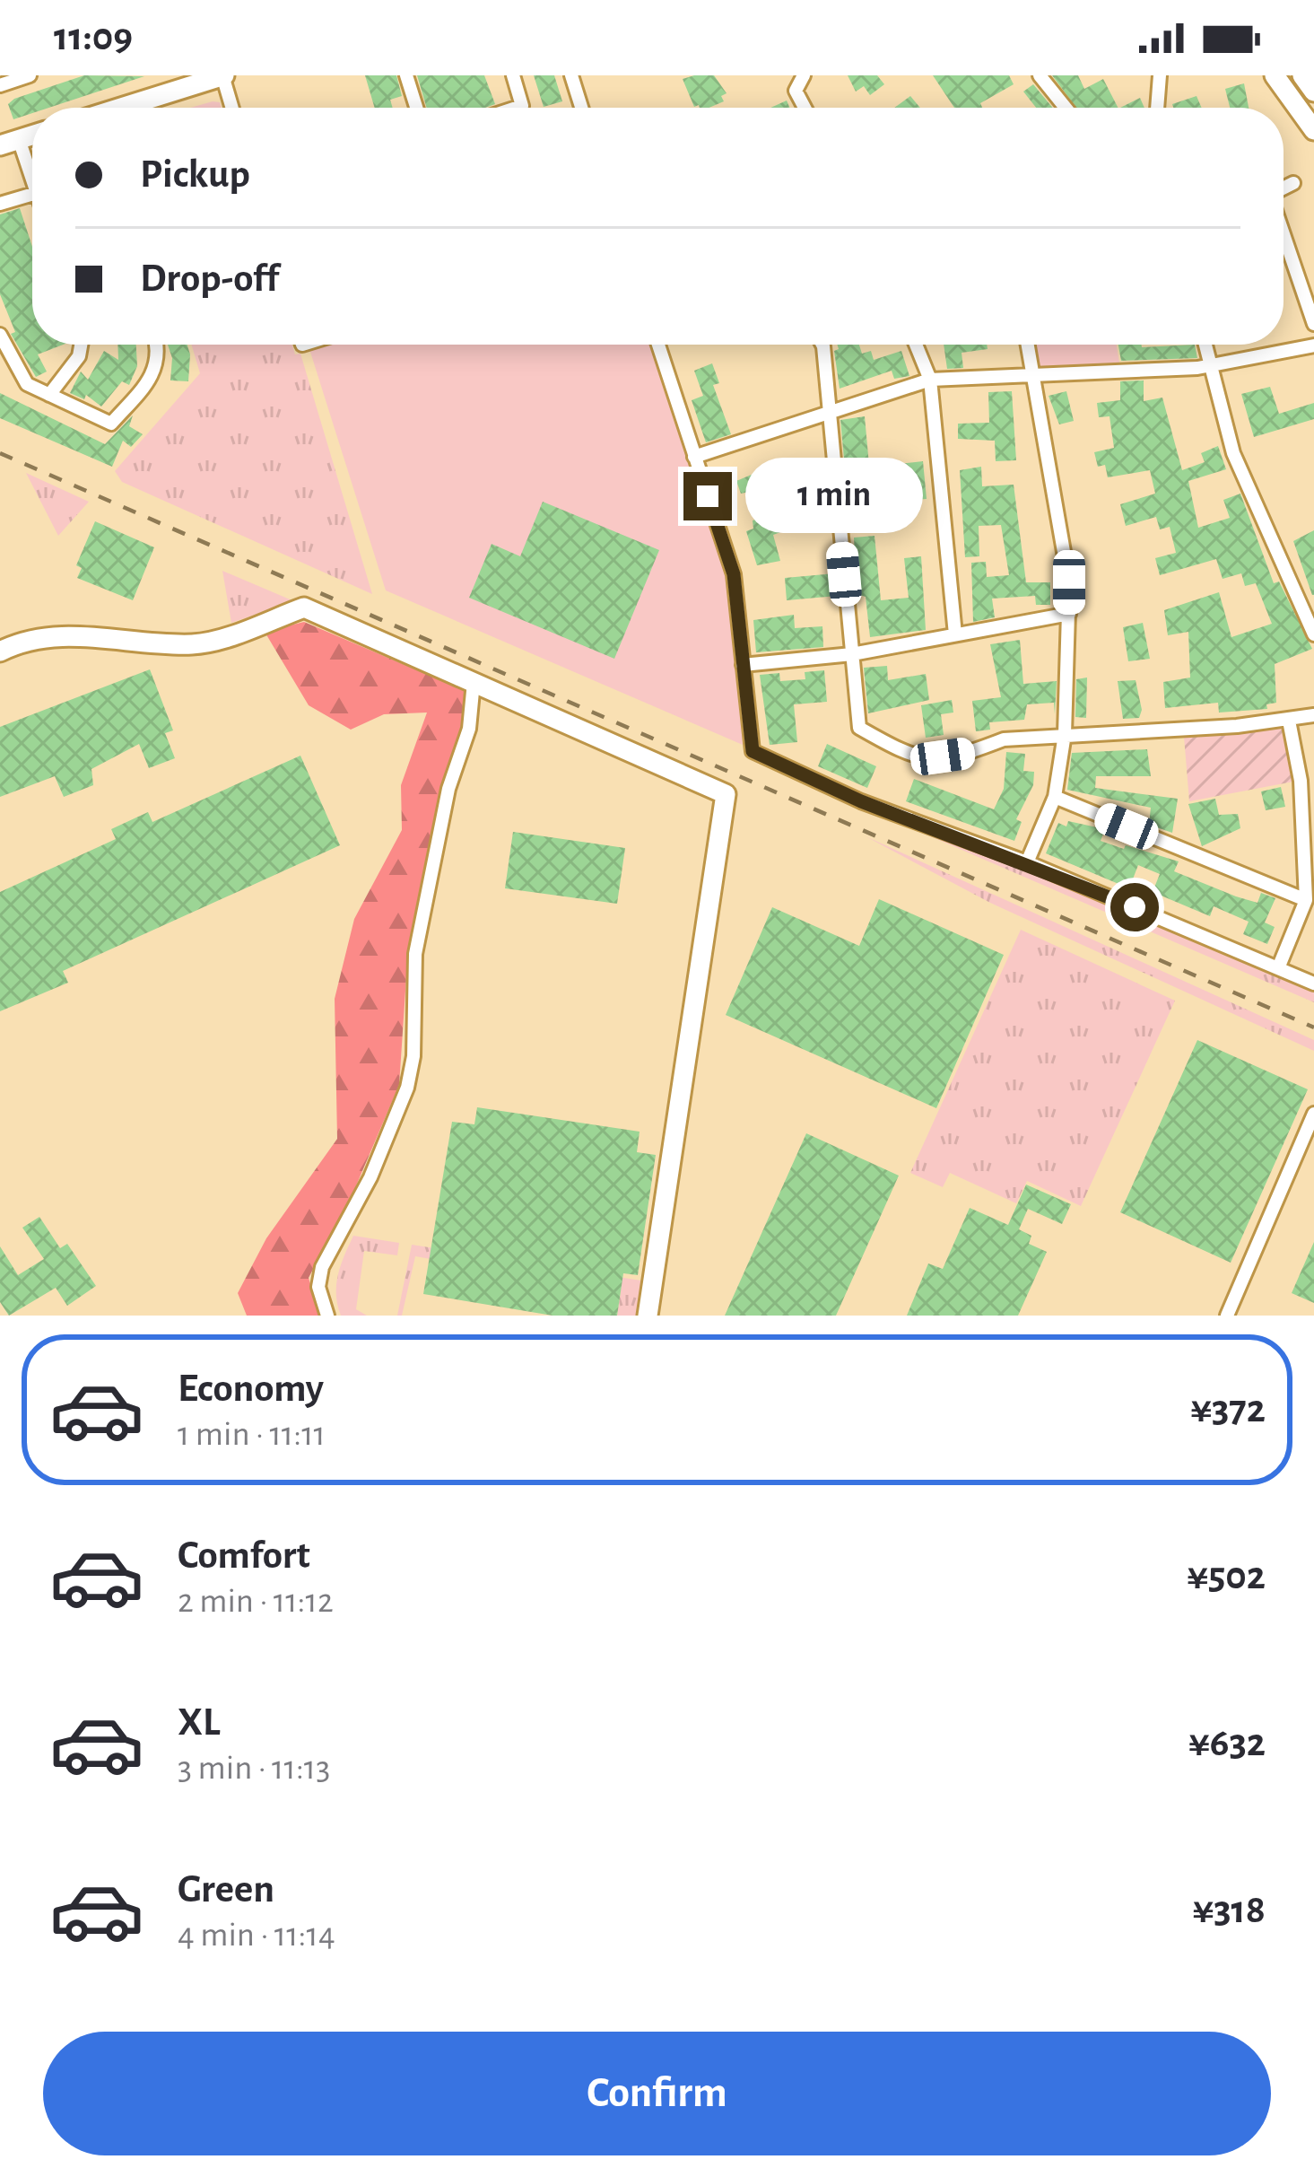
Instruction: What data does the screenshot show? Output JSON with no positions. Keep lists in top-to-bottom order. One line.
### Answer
{"page":{"status":"11:09","banner":["Pickup","Drop-off"],"bubble":"1 min","list":[{"name":"Economy","note":"1 min · 11:11","value":"¥372"},{"name":"Comfort","note":"2 min · 11:12","value":"¥502"},{"name":"XL","note":"3 min · 11:13","value":"¥632"},{"name":"Green","note":"4 min · 11:14","value":"¥318"}],"buttons":"Confirm"}}
